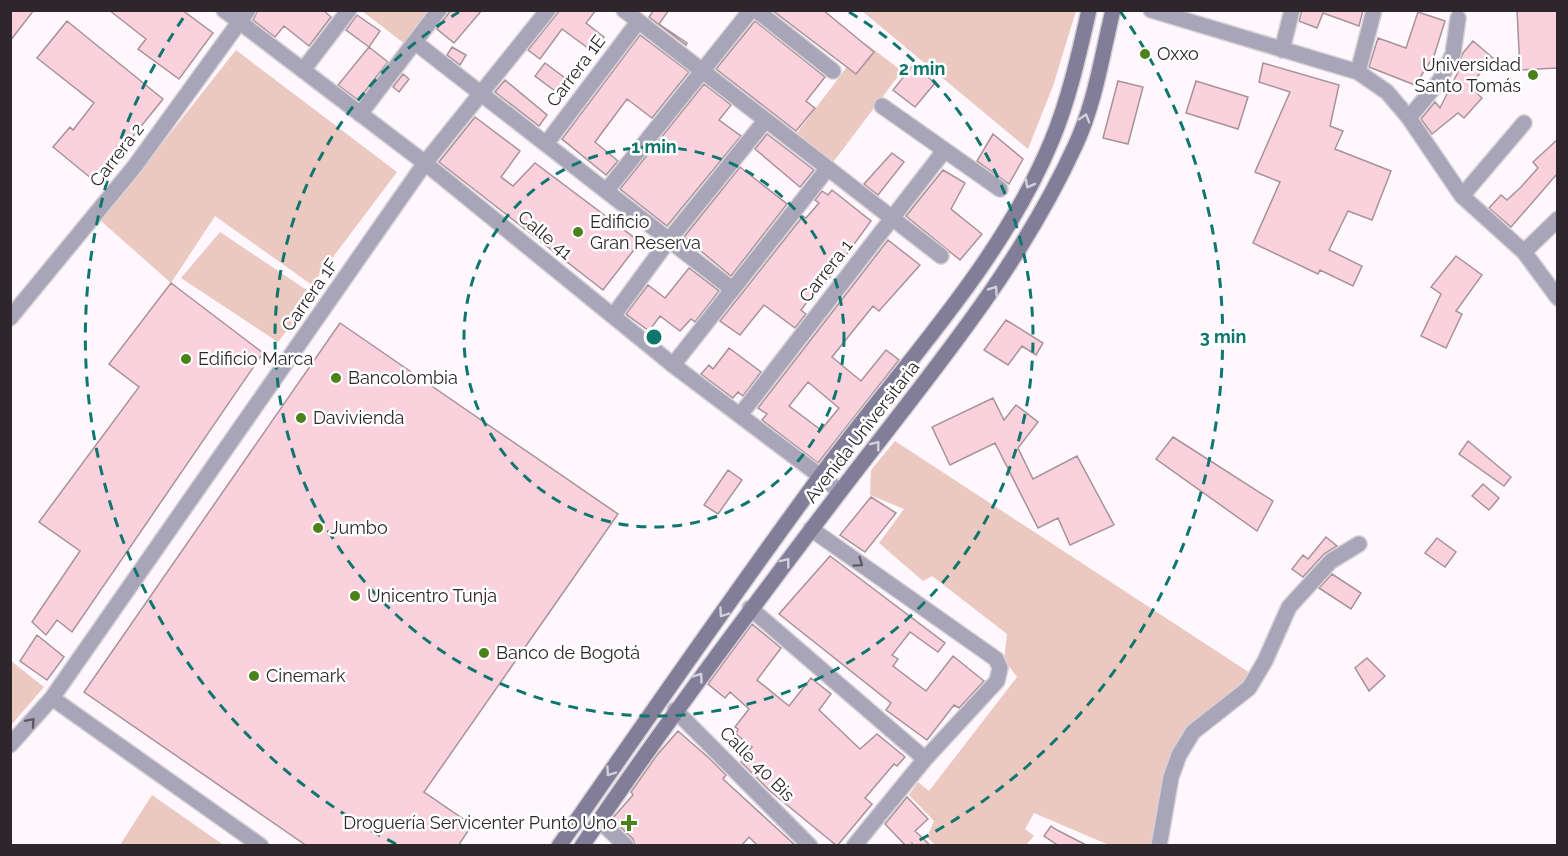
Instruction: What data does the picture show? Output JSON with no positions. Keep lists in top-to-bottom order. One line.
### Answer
{"streets":{"main road":["Avenida Universitaria"],"street":["Carrera 1E","Carrera 2","Calle 41","Carrera 1","Carrera 1F","Calle 40 Bis"]},"crossings":[["Carrera 2","Calle 41"],["Calle 41","Carrera 1"],["Calle 41","Carrera 1F"],["Calle 41","Avenida Universitaria"],["Avenida Universitaria","Calle 40 Bis"]],"places":{"other":["Oxxo","Universidad Santo Tomás","Edificio Gran Reserva","Edificio Marca","Bancolombia","Davivienda","Jumbo","Unicentro Tunja","Banco de Bogotá","Cinemark"],"health":["Droguería Servicenter Punto Uno"]},"rings":["2 min","1 min","3 min"]}
